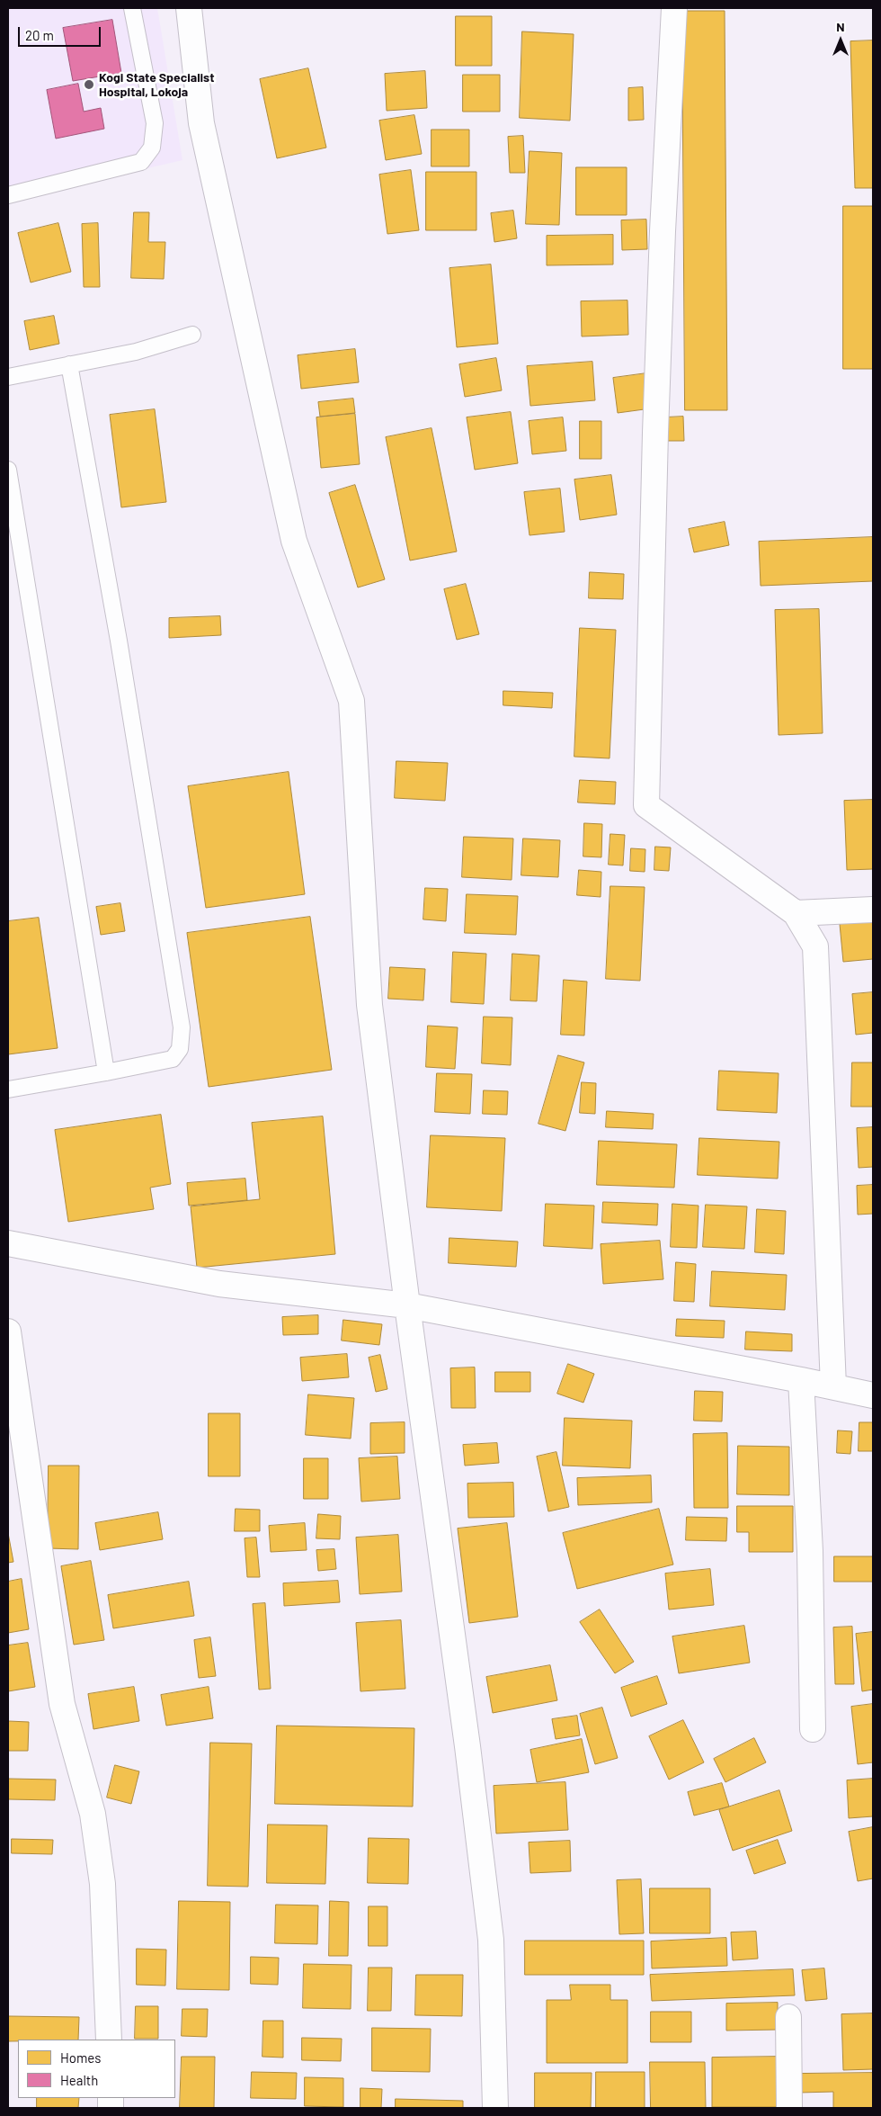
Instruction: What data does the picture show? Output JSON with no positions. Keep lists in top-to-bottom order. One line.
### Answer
{"places":["Kogi State Specialist Hospital, Lokoja"],"legend":["Homes","Health"],"scale_bar":"20 m","north":"top"}
